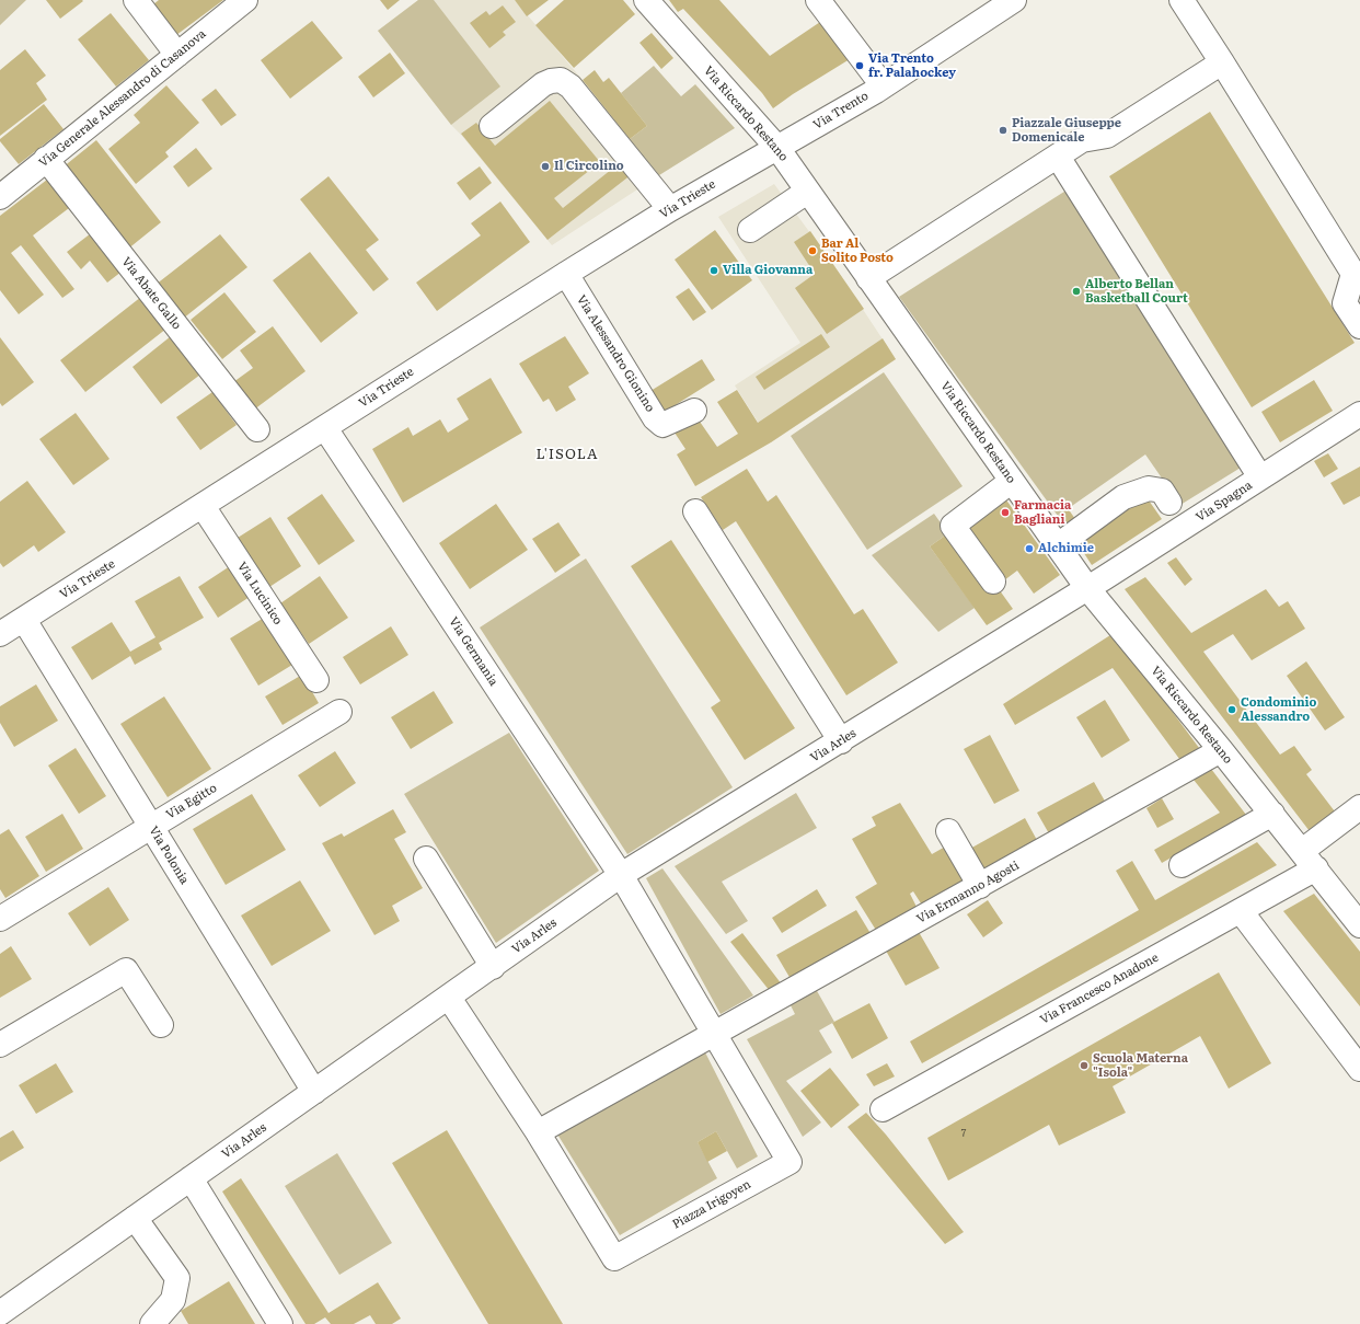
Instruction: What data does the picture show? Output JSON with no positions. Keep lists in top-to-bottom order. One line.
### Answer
{"streets":{"street":["Via Generale Alessandro di Casanova","Via Trento","Via Riccardo Restano","Via Trieste","Via Abate Gallo","Via Alessandro Gionino","Via Spagna","Via Lucinico","Via Germania","Via Arles","Via Egitto","Via Polonia","Via Ermanno Agosti","Via Francesco Anadone","Piazza Irigoyen"]},"crossings":[["Via Generale Alessandro di Casanova","Via Abate Gallo"],["Via Trento","Via Riccardo Restano"],["Via Trento","Via Trieste"],["Via Riccardo Restano","Via Trieste"],["Via Riccardo Restano","Via Spagna"],["Via Riccardo Restano","Via Arles"],["Via Riccardo Restano","Via Ermanno Agosti"],["Via Riccardo Restano","Via Francesco Anadone"],["Via Trieste","Via Alessandro Gionino"],["Via Trieste","Via Lucinico"],["Via Trieste","Via Germania"],["Via Trieste","Via Polonia"],["Via Spagna","Via Arles"],["Via Germania","Via Arles"],["Via Germania","Piazza Irigoyen"],["Via Arles","Via Polonia"],["Via Arles","Piazza Irigoyen"],["Via Egitto","Via Polonia"],["Via Ermanno Agosti","Piazza Irigoyen"]],"districts":["L'ISOLA"],"places":["Via Trento fr. Palahockey","Piazzale Giuseppe Domenicale","Il Circolino","Bar Al Solito Posto","Villa Giovanna","Alberto Bellan Basketball Court","Farmacia Bagliani","Alchimie","Condominio Alessandro","Scuola Materna \"Isola\""],"house_numbers":["7"]}
